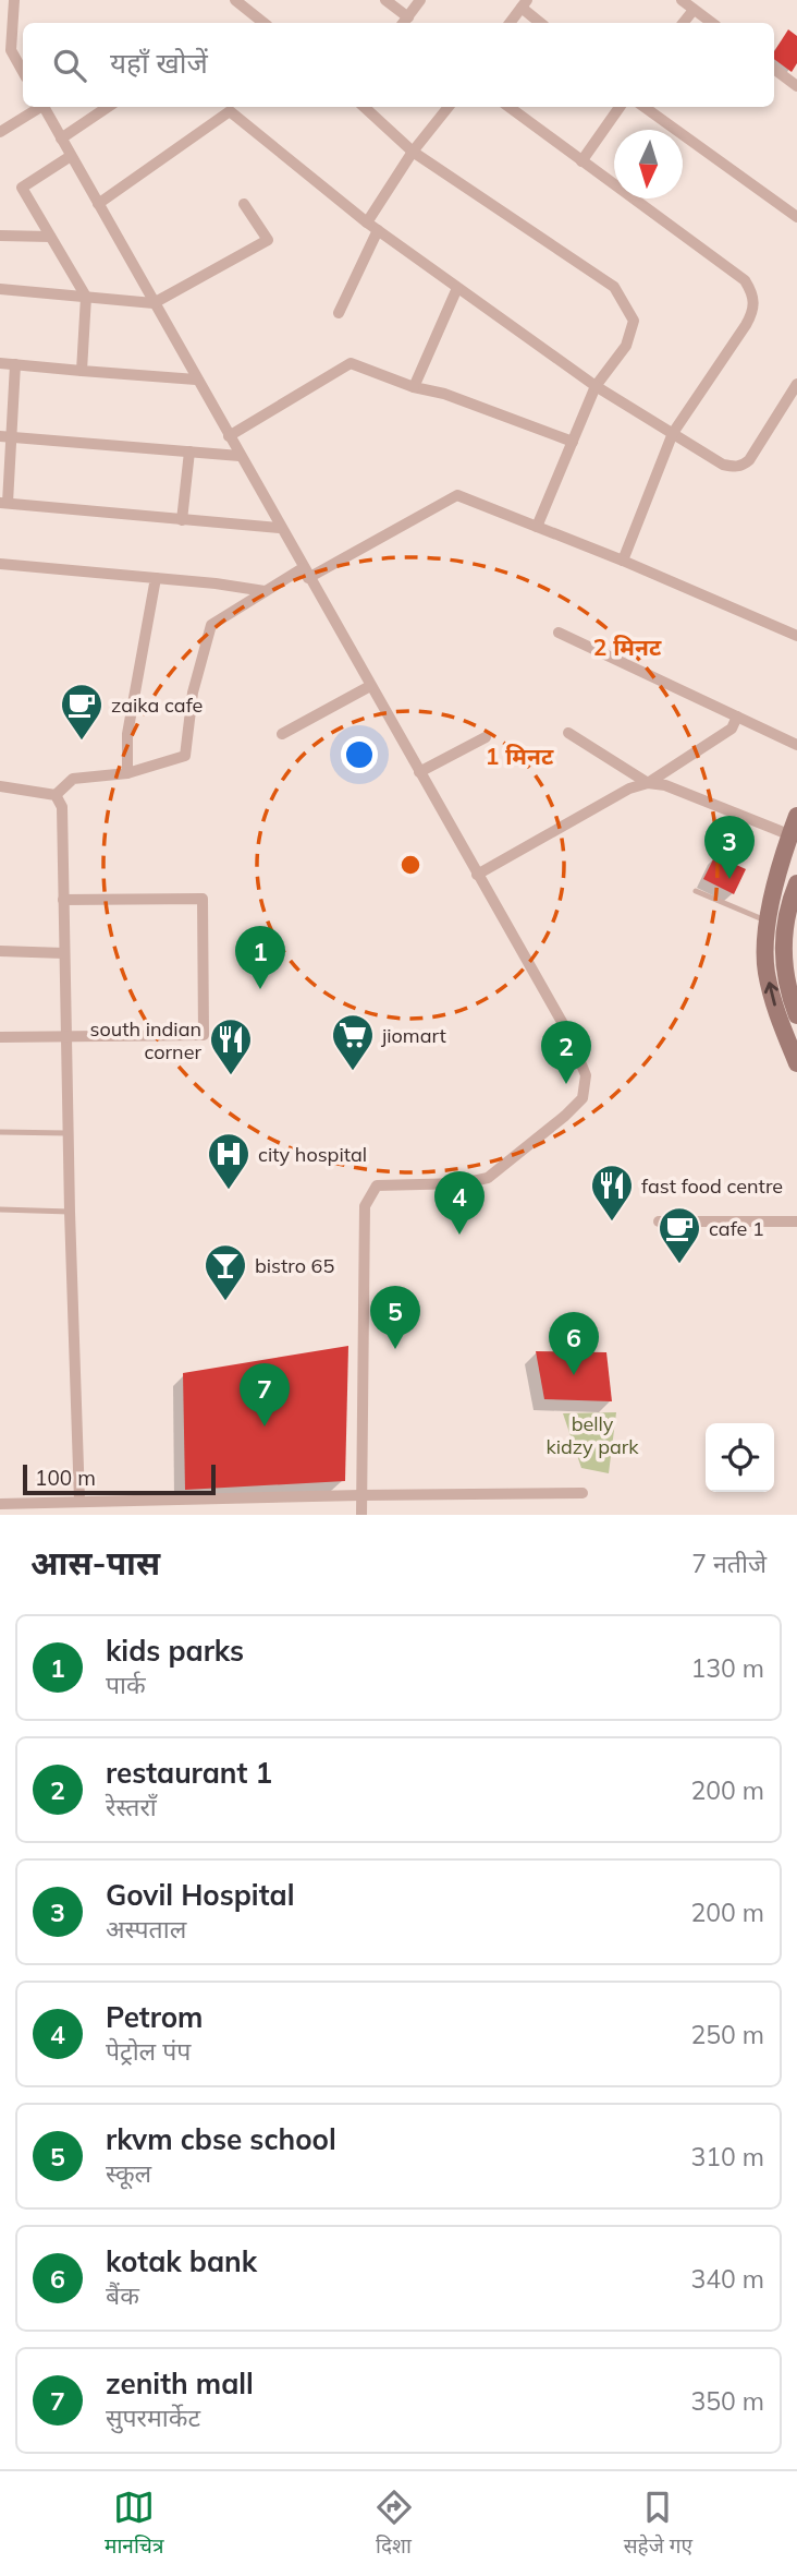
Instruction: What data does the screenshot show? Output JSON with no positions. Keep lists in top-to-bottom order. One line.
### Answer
{"parks":["belly kidzy park"],"places":{"cafe":["zaika cafe","cafe 1"],"supermarket":["jiomart"],"restaurant":["south indian corner","fast food centre"],"hospital":["city hospital"],"bar":["bistro 65"]},"scale_bar":"100 m","north":"bottom","page":{"search":"यहाँ खोजें","pins":["3","1","2","4","5","6","7"],"scale":"100 m","heading":["आस-पास","7 नतीजे"],"list":[{"mark":"1","name":"kids parks","note":"पार्क","value":"130 m"},{"mark":"2","name":"restaurant 1","note":"रेस्तराँ","value":"200 m"},{"mark":"3","name":"Govil Hospital","note":"अस्पताल","value":"200 m"},{"mark":"4","name":"Petrom","note":"पेट्रोल पंप","value":"250 m"},{"mark":"5","name":"rkvm cbse school","note":"स्कूल","value":"310 m"},{"mark":"6","name":"kotak bank","note":"बैंक","value":"340 m"},{"mark":"7","name":"zenith mall","note":"सुपरमार्केट","value":"350 m"}],"nav":["मानचित्र","दिशा","सहेजे गए"]},"rings":["2 मिनट","1 मिनट"]}
